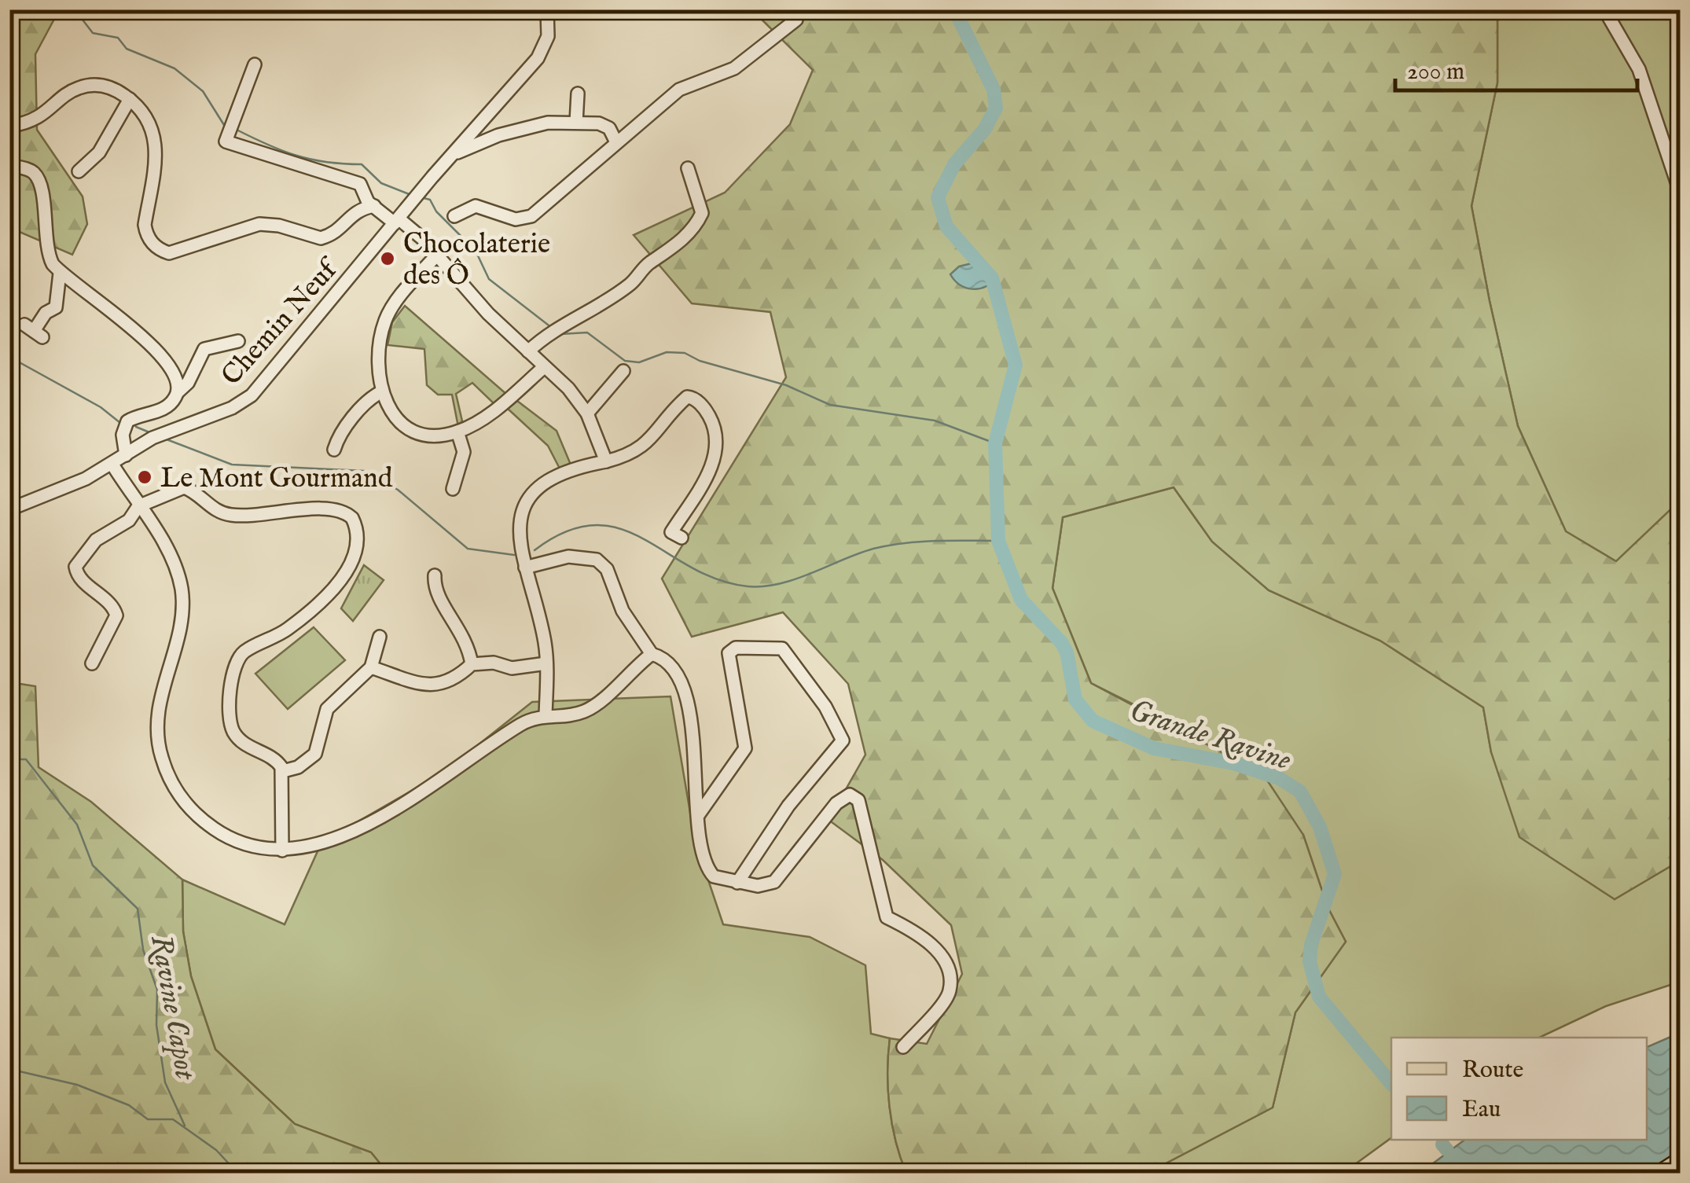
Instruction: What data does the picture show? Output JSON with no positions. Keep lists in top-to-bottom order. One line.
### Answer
{"streets":{"street":["Chemin Neuf"]},"water":["Grande Ravine","Ravine Capot"],"places":["Chocolaterie des Ô","Le Mont Gourmand"],"legend":["Route","Eau"],"scale_bar":"200 m"}
